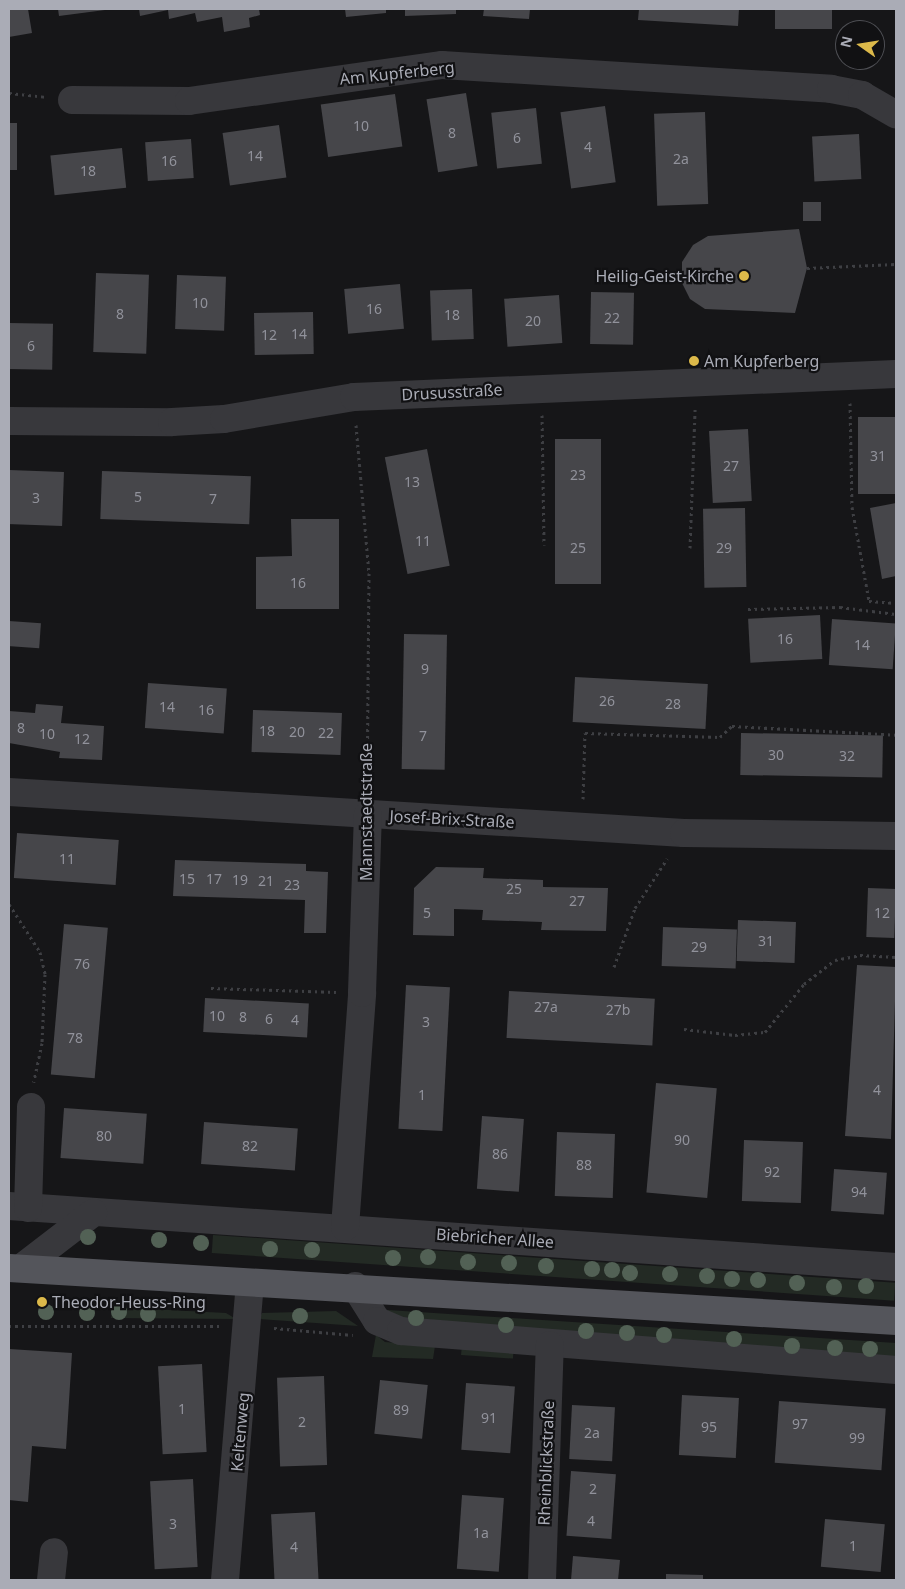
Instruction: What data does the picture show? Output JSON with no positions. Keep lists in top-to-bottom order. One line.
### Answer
{"streets":{"street":["Am Kupferberg","Drususstraße","Mannstaedtstraße","Josef-Brix-Straße","Biebricher Allee","Keltenweg","Rheinblickstraße"]},"crossings":[["Drususstraße","Mannstaedtstraße"],["Mannstaedtstraße","Josef-Brix-Straße"],["Mannstaedtstraße","Biebricher Allee"]],"places":["Heilig-Geist-Kirche","Am Kupferberg","Theodor-Heuss-Ring"],"house_numbers":["10","8","6","4","14","2a","16","18","10","16","8","18","22","20","14","12","6","31","27","23","13","5","3","7","11","25","29","16","16","14","9","26","28","14","16","8","18","20","22","10","7","12","30","32","11","15","17","19","21","23","25","27","5","12","31","29","76","27a","27b","10","8","6","4","3","78","4","1","80","90","82","86","88","92","94","1","89","91","2","97","95","2a","99","2","4","3","1a","1","4"],"north":"left"}
